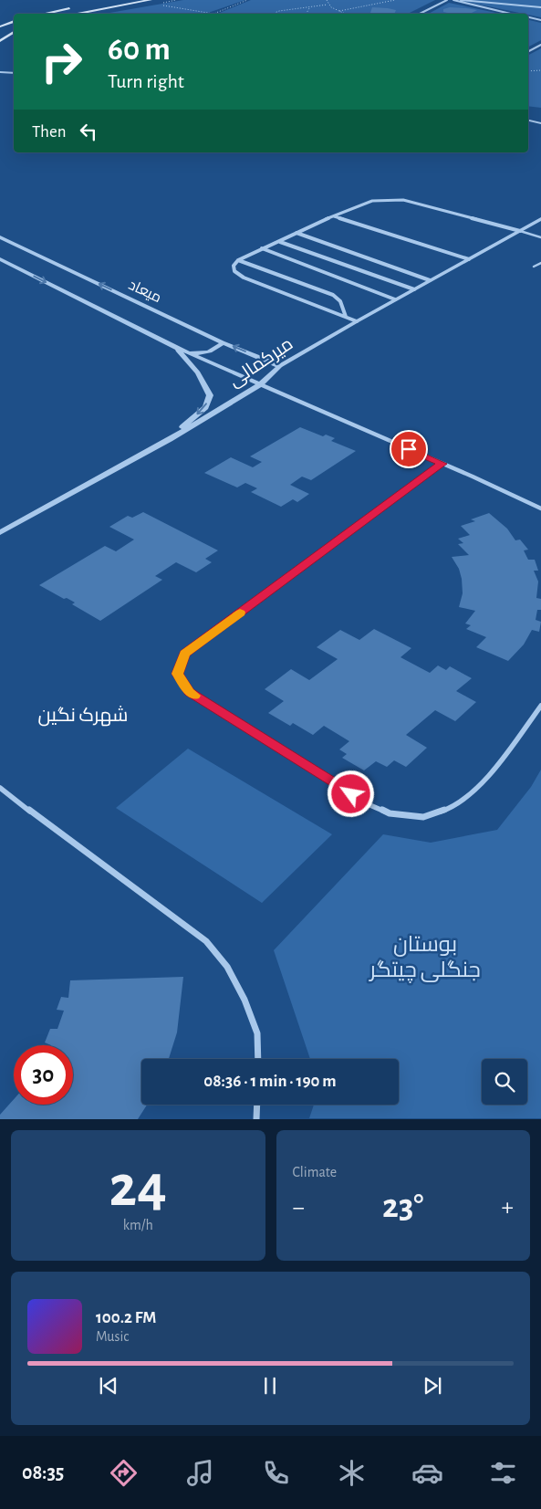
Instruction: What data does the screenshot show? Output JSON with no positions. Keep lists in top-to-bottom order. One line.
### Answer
{"streets":{"street":["میعاد","میرکمالی"]},"crossings":[["میعاد","میرکمالی"]],"districts":["شهرک نگین"],"parks":["بوستان جنگلی چیتگر"],"page":{"turn":["60 m","Turn right"],"then":"Then","limit":"30","trip":"08:36 · 1 min · 190 m","tile":[["24","km/h"],"Climate"],"heat":["−","23°","+"],"song":["100.2 FM","Music"],"tabs":"08:35"}}
